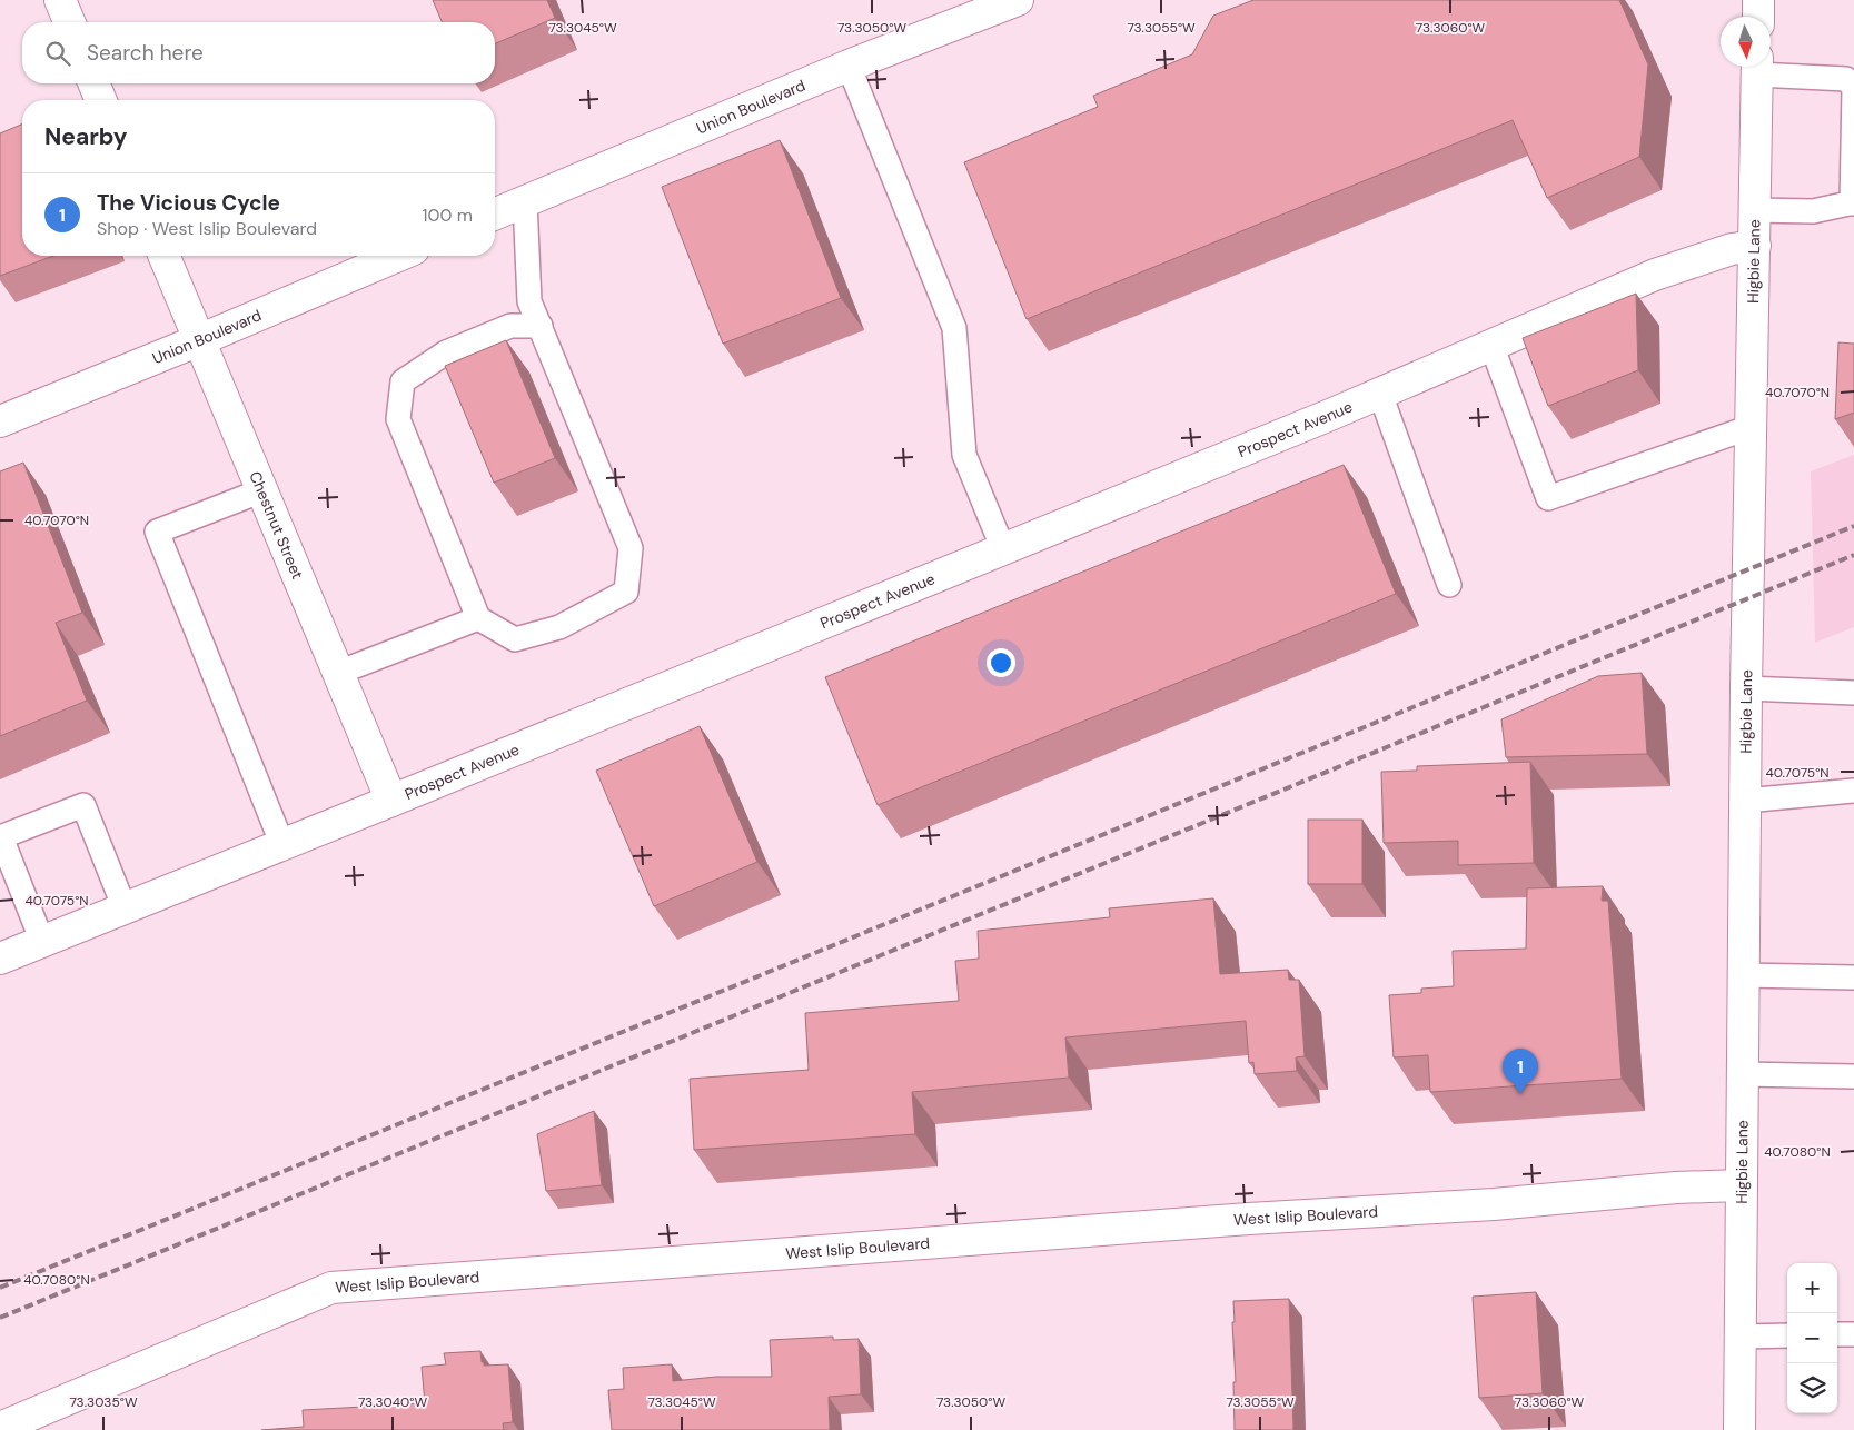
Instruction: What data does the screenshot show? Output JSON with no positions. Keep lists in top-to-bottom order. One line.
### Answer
{"streets":{"street":["Union Boulevard","Higbie Lane","Prospect Avenue","Chestnut Street","West Islip Boulevard"]},"crossings":[["Union Boulevard","Chestnut Street"],["Higbie Lane","Prospect Avenue"],["Higbie Lane","West Islip Boulevard"],["Prospect Avenue","Chestnut Street"]],"north":"bottom","page":{"search":"Search here","heading":"Nearby","list":[{"mark":"1","name":"The Vicious Cycle","note":"Shop · West Islip Boulevard","value":"100 m"}],"pins":"1","map_buttons":["+","−"]},"coordinates":["73.3045°W","73.3050°W","73.3055°W","73.3060°W","40.7070°N","40.7075°N","40.7080°N","73.3035°W","73.3040°W"]}
